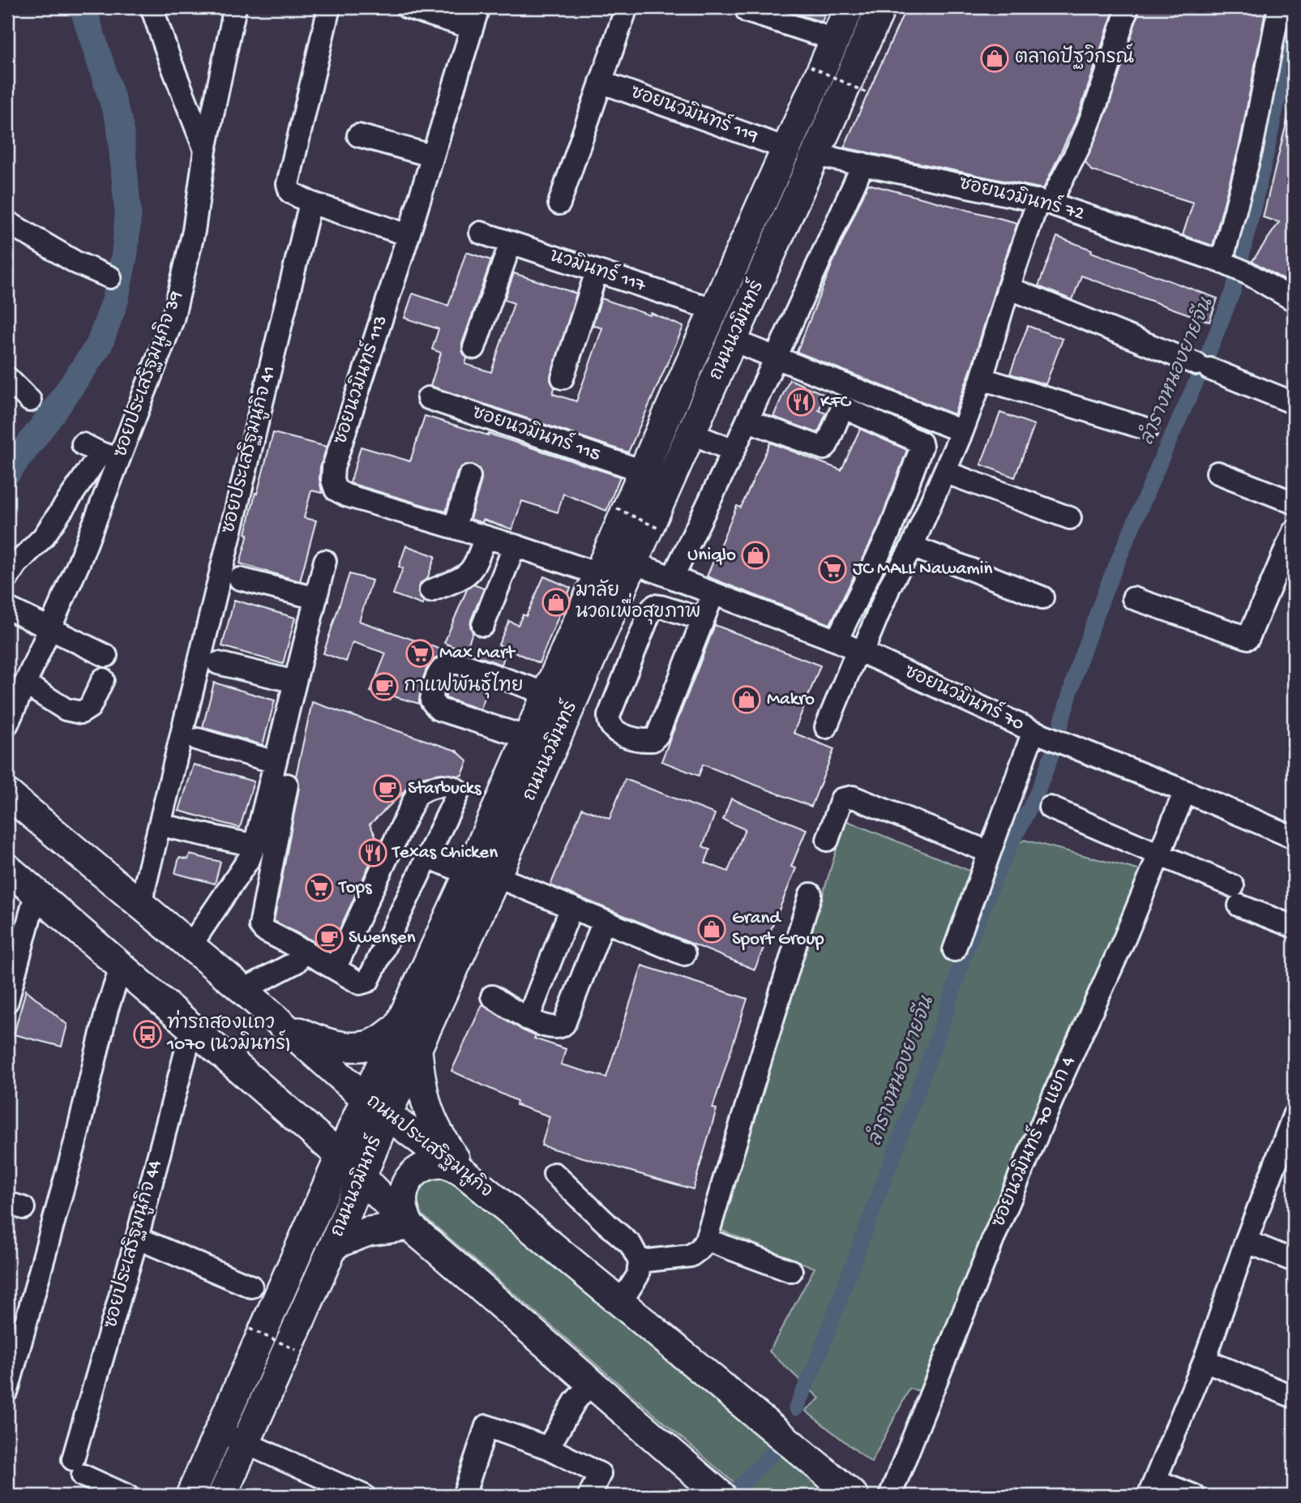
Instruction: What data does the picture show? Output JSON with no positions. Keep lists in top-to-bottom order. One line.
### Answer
{"streets":{"main road":["ถนนนวมินทร์","ถนนประเสริฐมนูกิจ"],"street":["ซอยนวมินทร์ 119","ซอยนวมินทร์ 72","นวมินทร์ 117","ซอยประเสริฐมนูกิจ 39","ซอยนวมินทร์ 113","ซอยนวมินทร์ 115","ซอยประเสริฐมนูกิจ 41","ซอยนวมินทร์ 70","ซอยนวมินทร์ 70 แยก 4","ซอยประเสริฐมนูกิจ 44"]},"crossings":[["ซอยนวมินทร์ 119","ถนนนวมินทร์"],["ซอยนวมินทร์ 72","ถนนนวมินทร์"],["นวมินทร์ 117","ถนนนวมินทร์"],["ถนนนวมินทร์","ซอยนวมินทร์ 113"],["ถนนนวมินทร์","ซอยนวมินทร์ 115"],["ถนนนวมินทร์","ซอยนวมินทร์ 70"],["ถนนนวมินทร์","ถนนประเสริฐมนูกิจ"],["ซอยประเสริฐมนูกิจ 41","ถนนประเสริฐมนูกิจ"],["ซอยนวมินทร์ 70","ซอยนวมินทร์ 70 แยก 4"]],"water":["ลำรางหนองยายจีน"],"places":{"shop":["ตลาดปัฐวิกรณ์","Uniqlo","มาลัย นวดเพื่อสุขภาพ","Makro","Grand Sport Group"],"restaurant":["KFC","Texas Chicken"],"supermarket":["JC MALL Nawamin","Max Mart","Tops"],"cafe":["กาแฟพันธุ์ไทย","Starbucks","Swensen"],"bus stop":["ท่ารถสองแถว 1070 (นวมินทร์)"]}}
